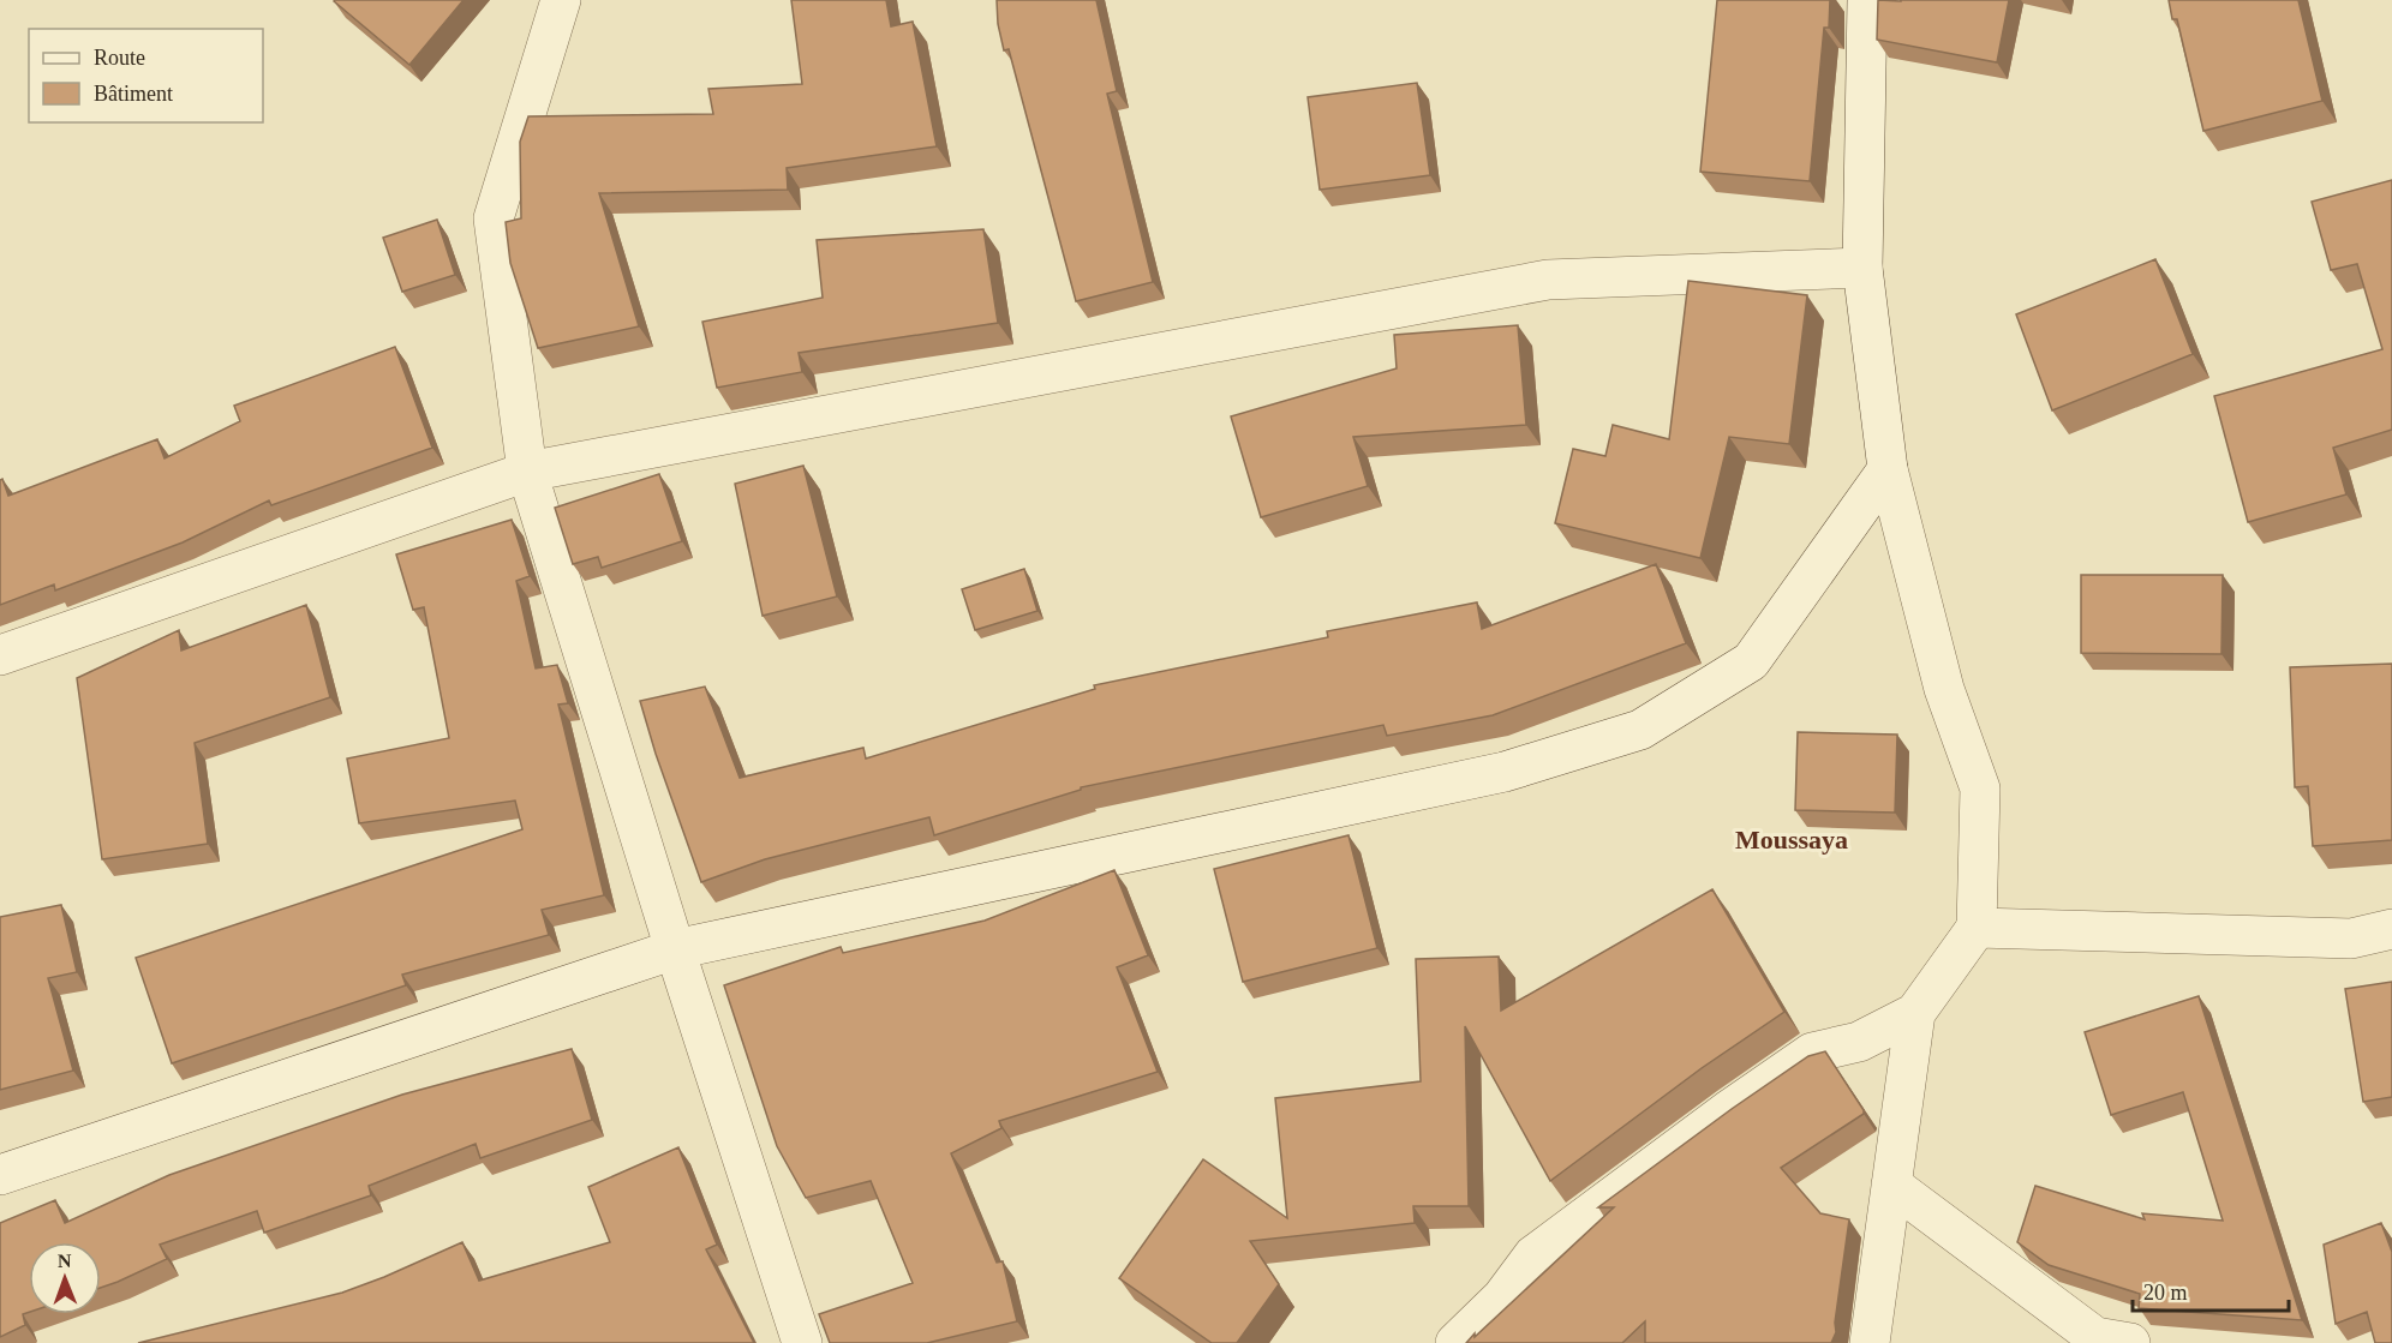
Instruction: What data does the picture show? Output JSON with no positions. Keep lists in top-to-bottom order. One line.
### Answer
{"districts":["Moussaya"],"legend":["Route","Bâtiment"],"scale_bar":"20 m","north":"top"}
